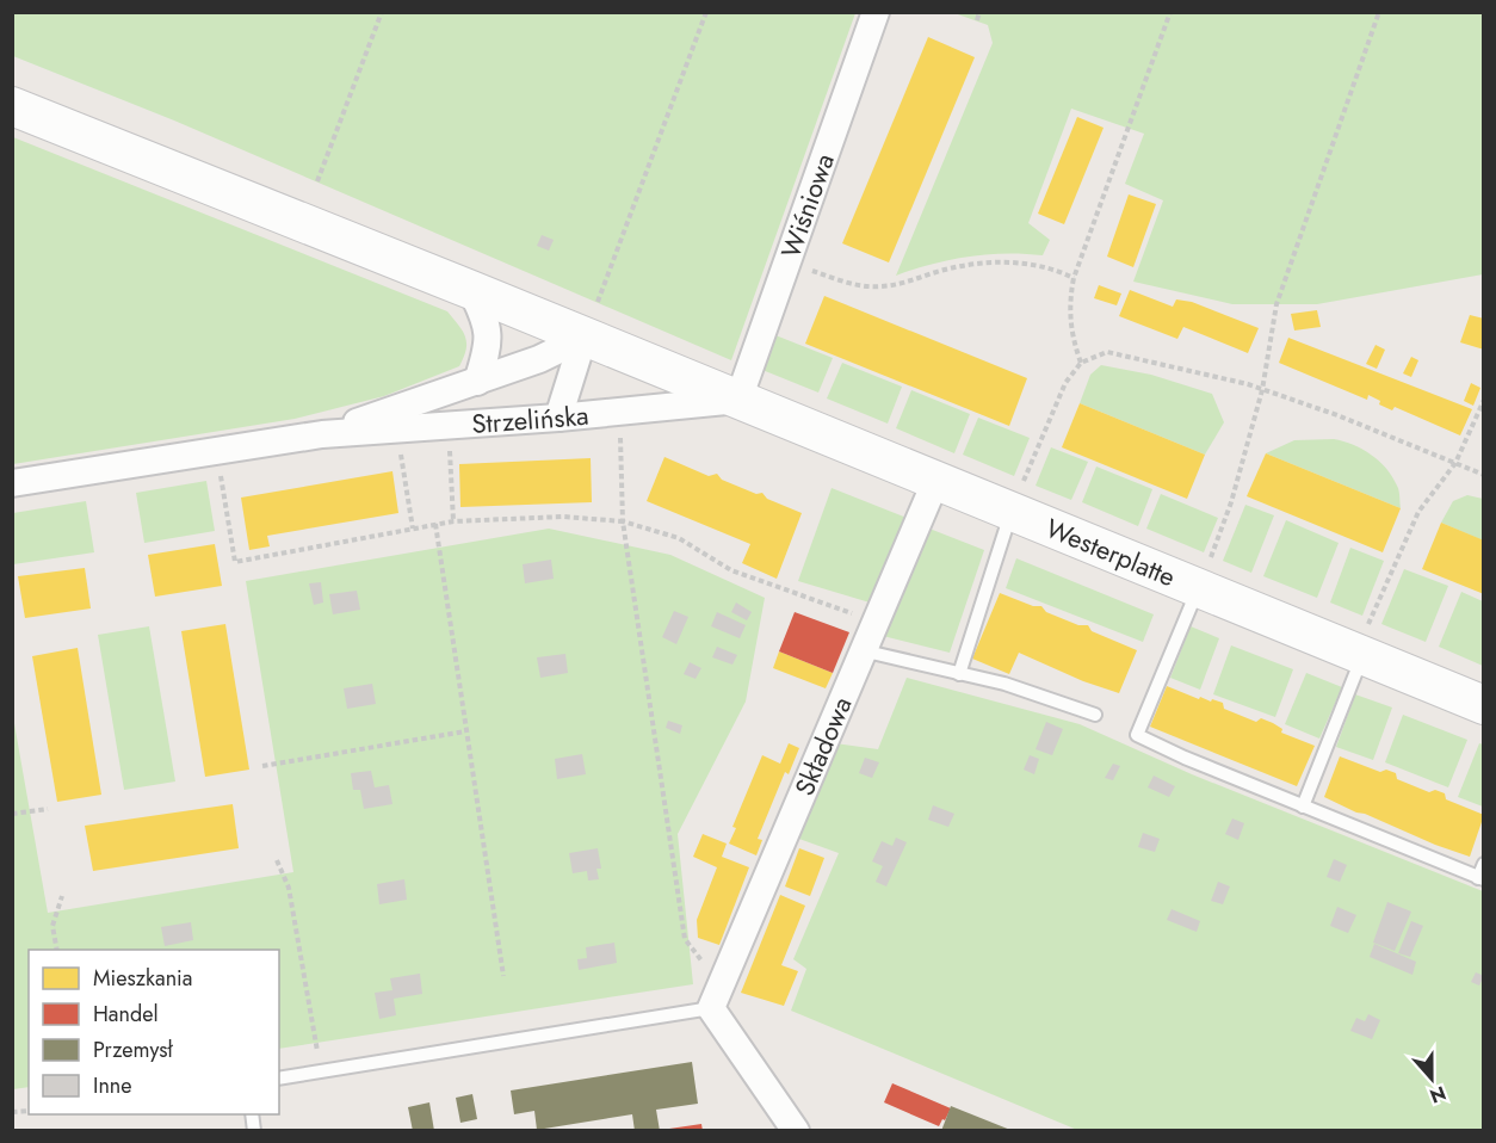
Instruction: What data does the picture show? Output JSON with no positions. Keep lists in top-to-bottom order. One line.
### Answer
{"streets":{"main road":["Westerplatte"],"street":["Wiśniowa","Strzelińska","Składowa"]},"crossings":[["Wiśniowa","Strzelińska"],["Wiśniowa","Westerplatte"],["Strzelińska","Westerplatte"],["Westerplatte","Składowa"]],"legend":["Mieszkania","Handel","Przemysł","Inne"],"north":"bottom"}
